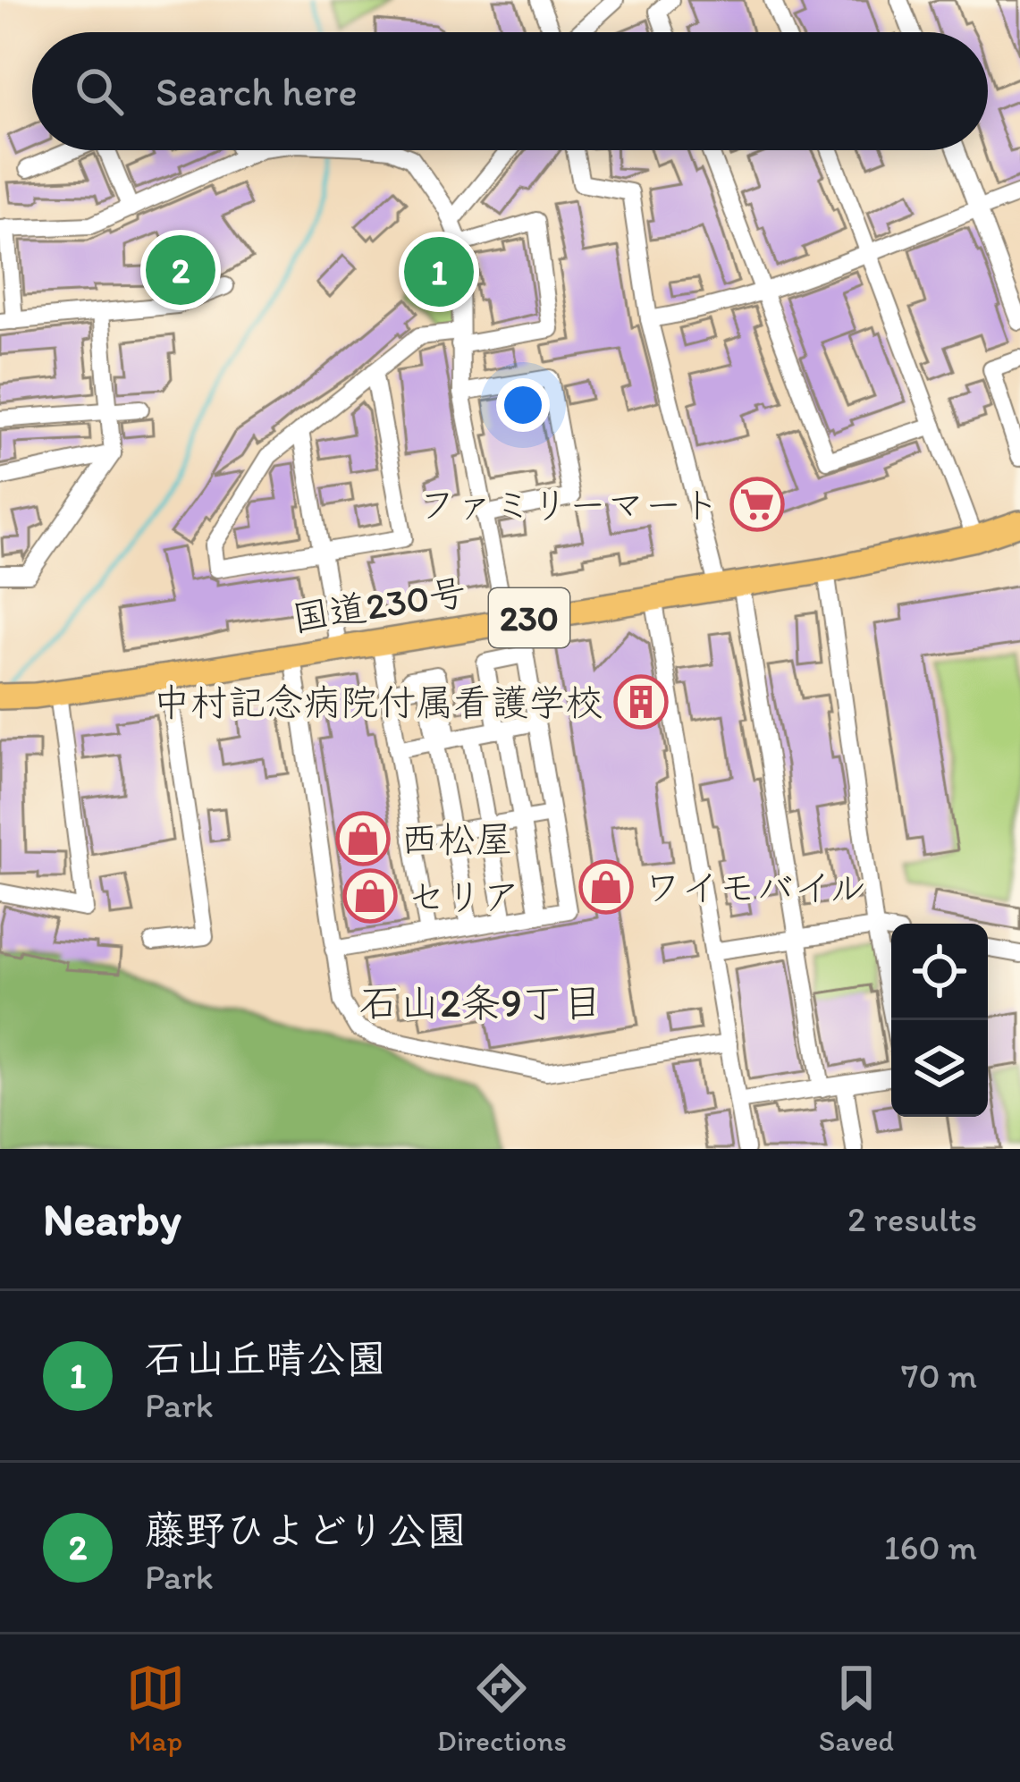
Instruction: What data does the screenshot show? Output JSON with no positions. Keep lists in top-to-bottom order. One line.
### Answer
{"streets":{"highway":["国道230号","230"]},"districts":["石山2条9丁目"],"places":{"supermarket":["ファミリーマート"],"building":["中村記念病院付属看護学校"],"shop":["西松屋","ワイモバイル","セリア"]},"page":{"search":"Search here","pins":["2","1"],"heading":["Nearby","2 results"],"list":[{"mark":"1","name":"石山丘晴公園","note":"Park","value":"70 m"},{"mark":"2","name":"藤野ひよどり公園","note":"Park","value":"160 m"}],"nav":["Map","Directions","Saved"]}}
